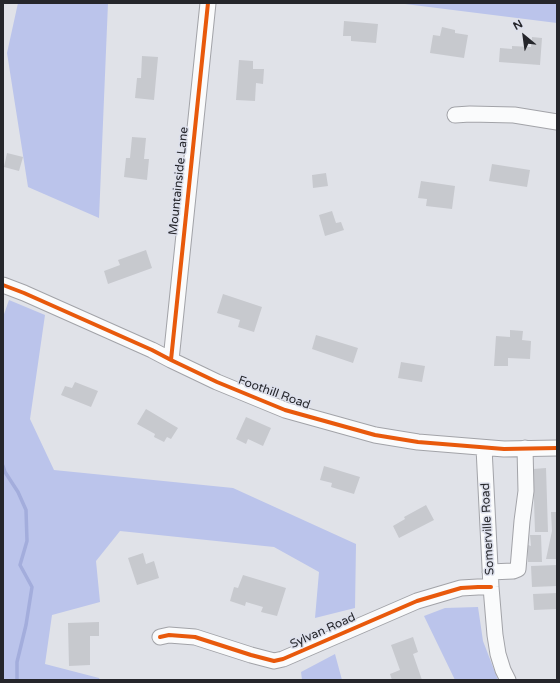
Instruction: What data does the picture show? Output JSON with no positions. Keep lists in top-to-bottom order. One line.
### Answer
{"streets":{"street":["Mountainside Lane","Foothill Road","Somerville Road","Sylvan Road"]},"crossings":[["Mountainside Lane","Foothill Road"],["Foothill Road","Somerville Road"],["Somerville Road","Sylvan Road"]],"north":"top left"}
